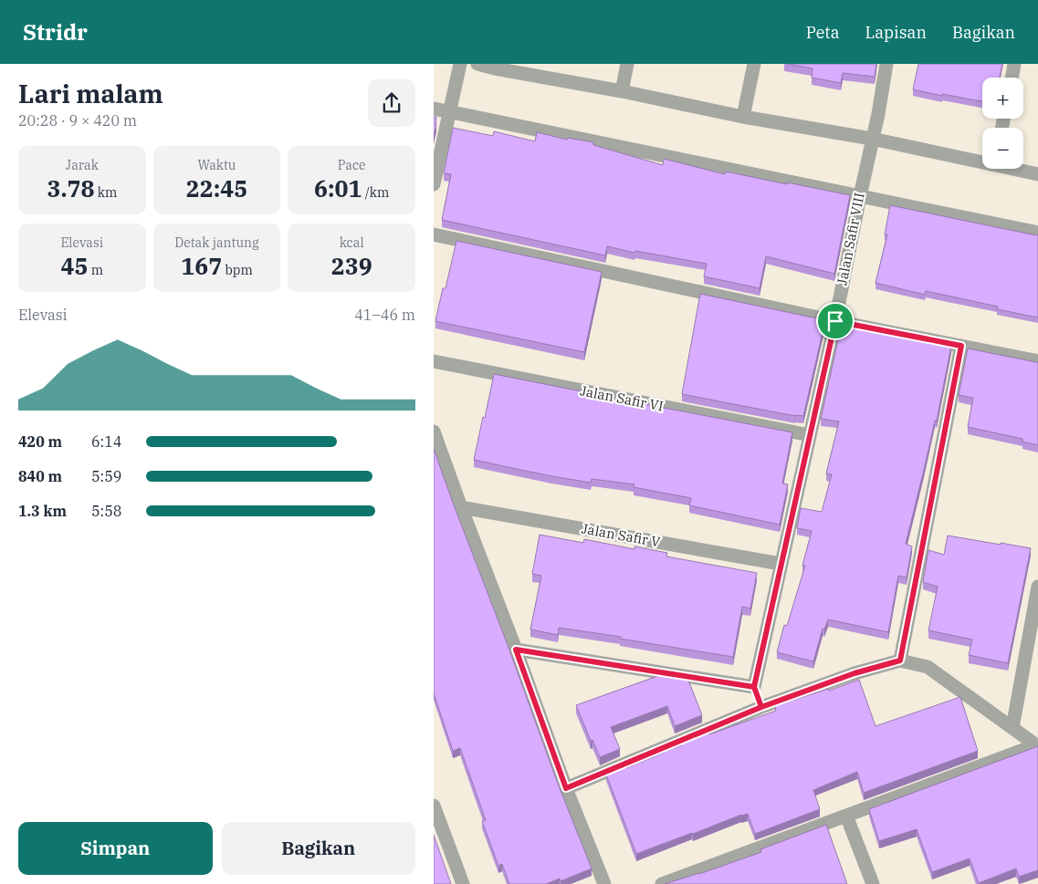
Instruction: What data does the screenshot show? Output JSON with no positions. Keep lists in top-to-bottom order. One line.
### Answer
{"streets":{"street":["Jalan Safir VIII","Jalan Safir VI","Jalan Safir V"]},"crossings":[["Jalan Safir VIII","Jalan Safir VI"],["Jalan Safir VIII","Jalan Safir V"]],"page":{"header":"Stridr","nav":["Peta","Lapisan","Bagikan"],"heading":["Lari malam","20:28 · 9 × 420 m"],"map_buttons":["+","−"],"stats":[["Jarak","3.78 km"],["Waktu","22:45"],["Pace","6:01 /km"],["Elevasi","45 m"],["Detak jantung","167 bpm"],["kcal","239"]],"chart":["Elevasi","41–46 m"],"list":[{"name":"420 m","note":"6:14"},{"name":"840 m","note":"5:59"},{"name":"1.3 km","note":"5:58"}],"buttons":["Simpan","Bagikan"]}}
